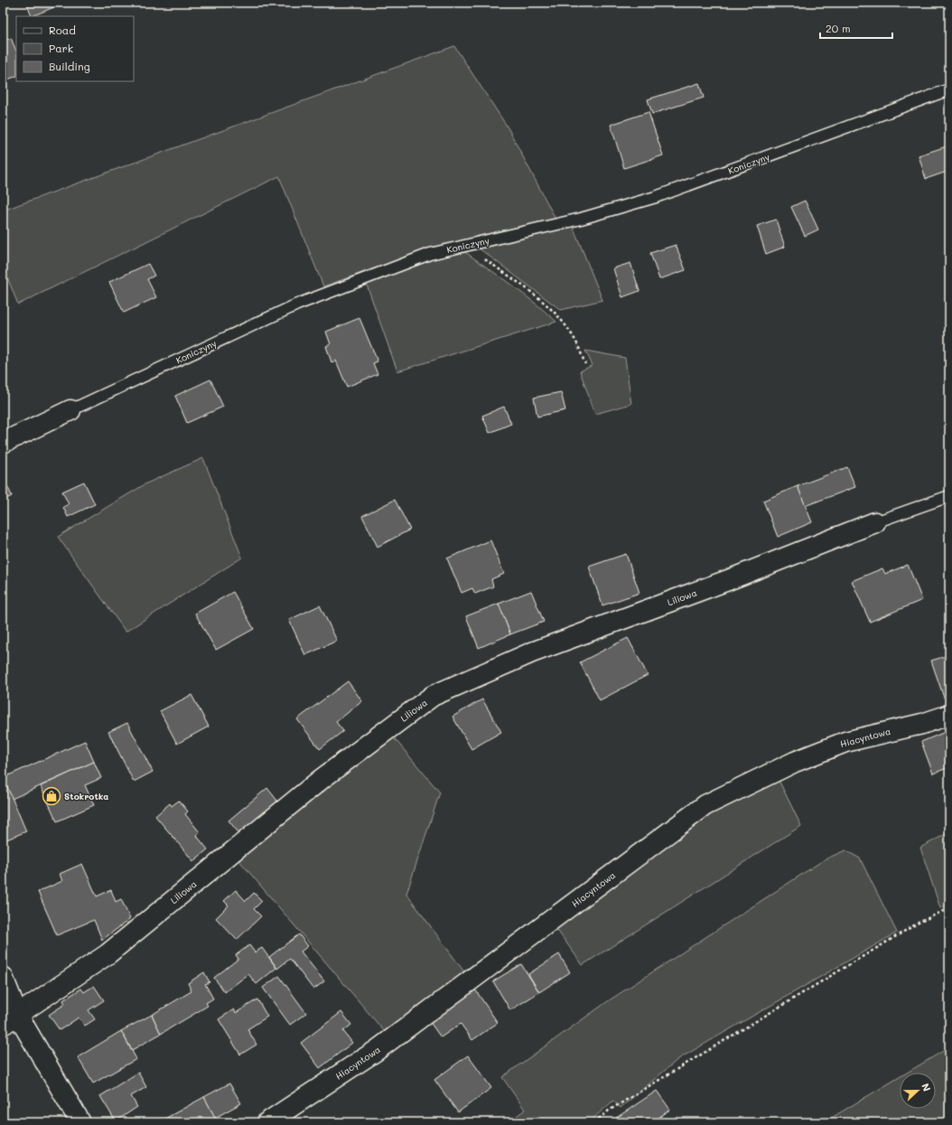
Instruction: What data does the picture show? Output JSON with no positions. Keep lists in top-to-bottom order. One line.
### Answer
{"streets":{"street":["Koniczyny","Liliowa","Hiacyntowa"]},"places":{"shop":["Stokrotka"]},"legend":["Road","Park","Building"],"scale_bar":"20 m","north":"right"}
